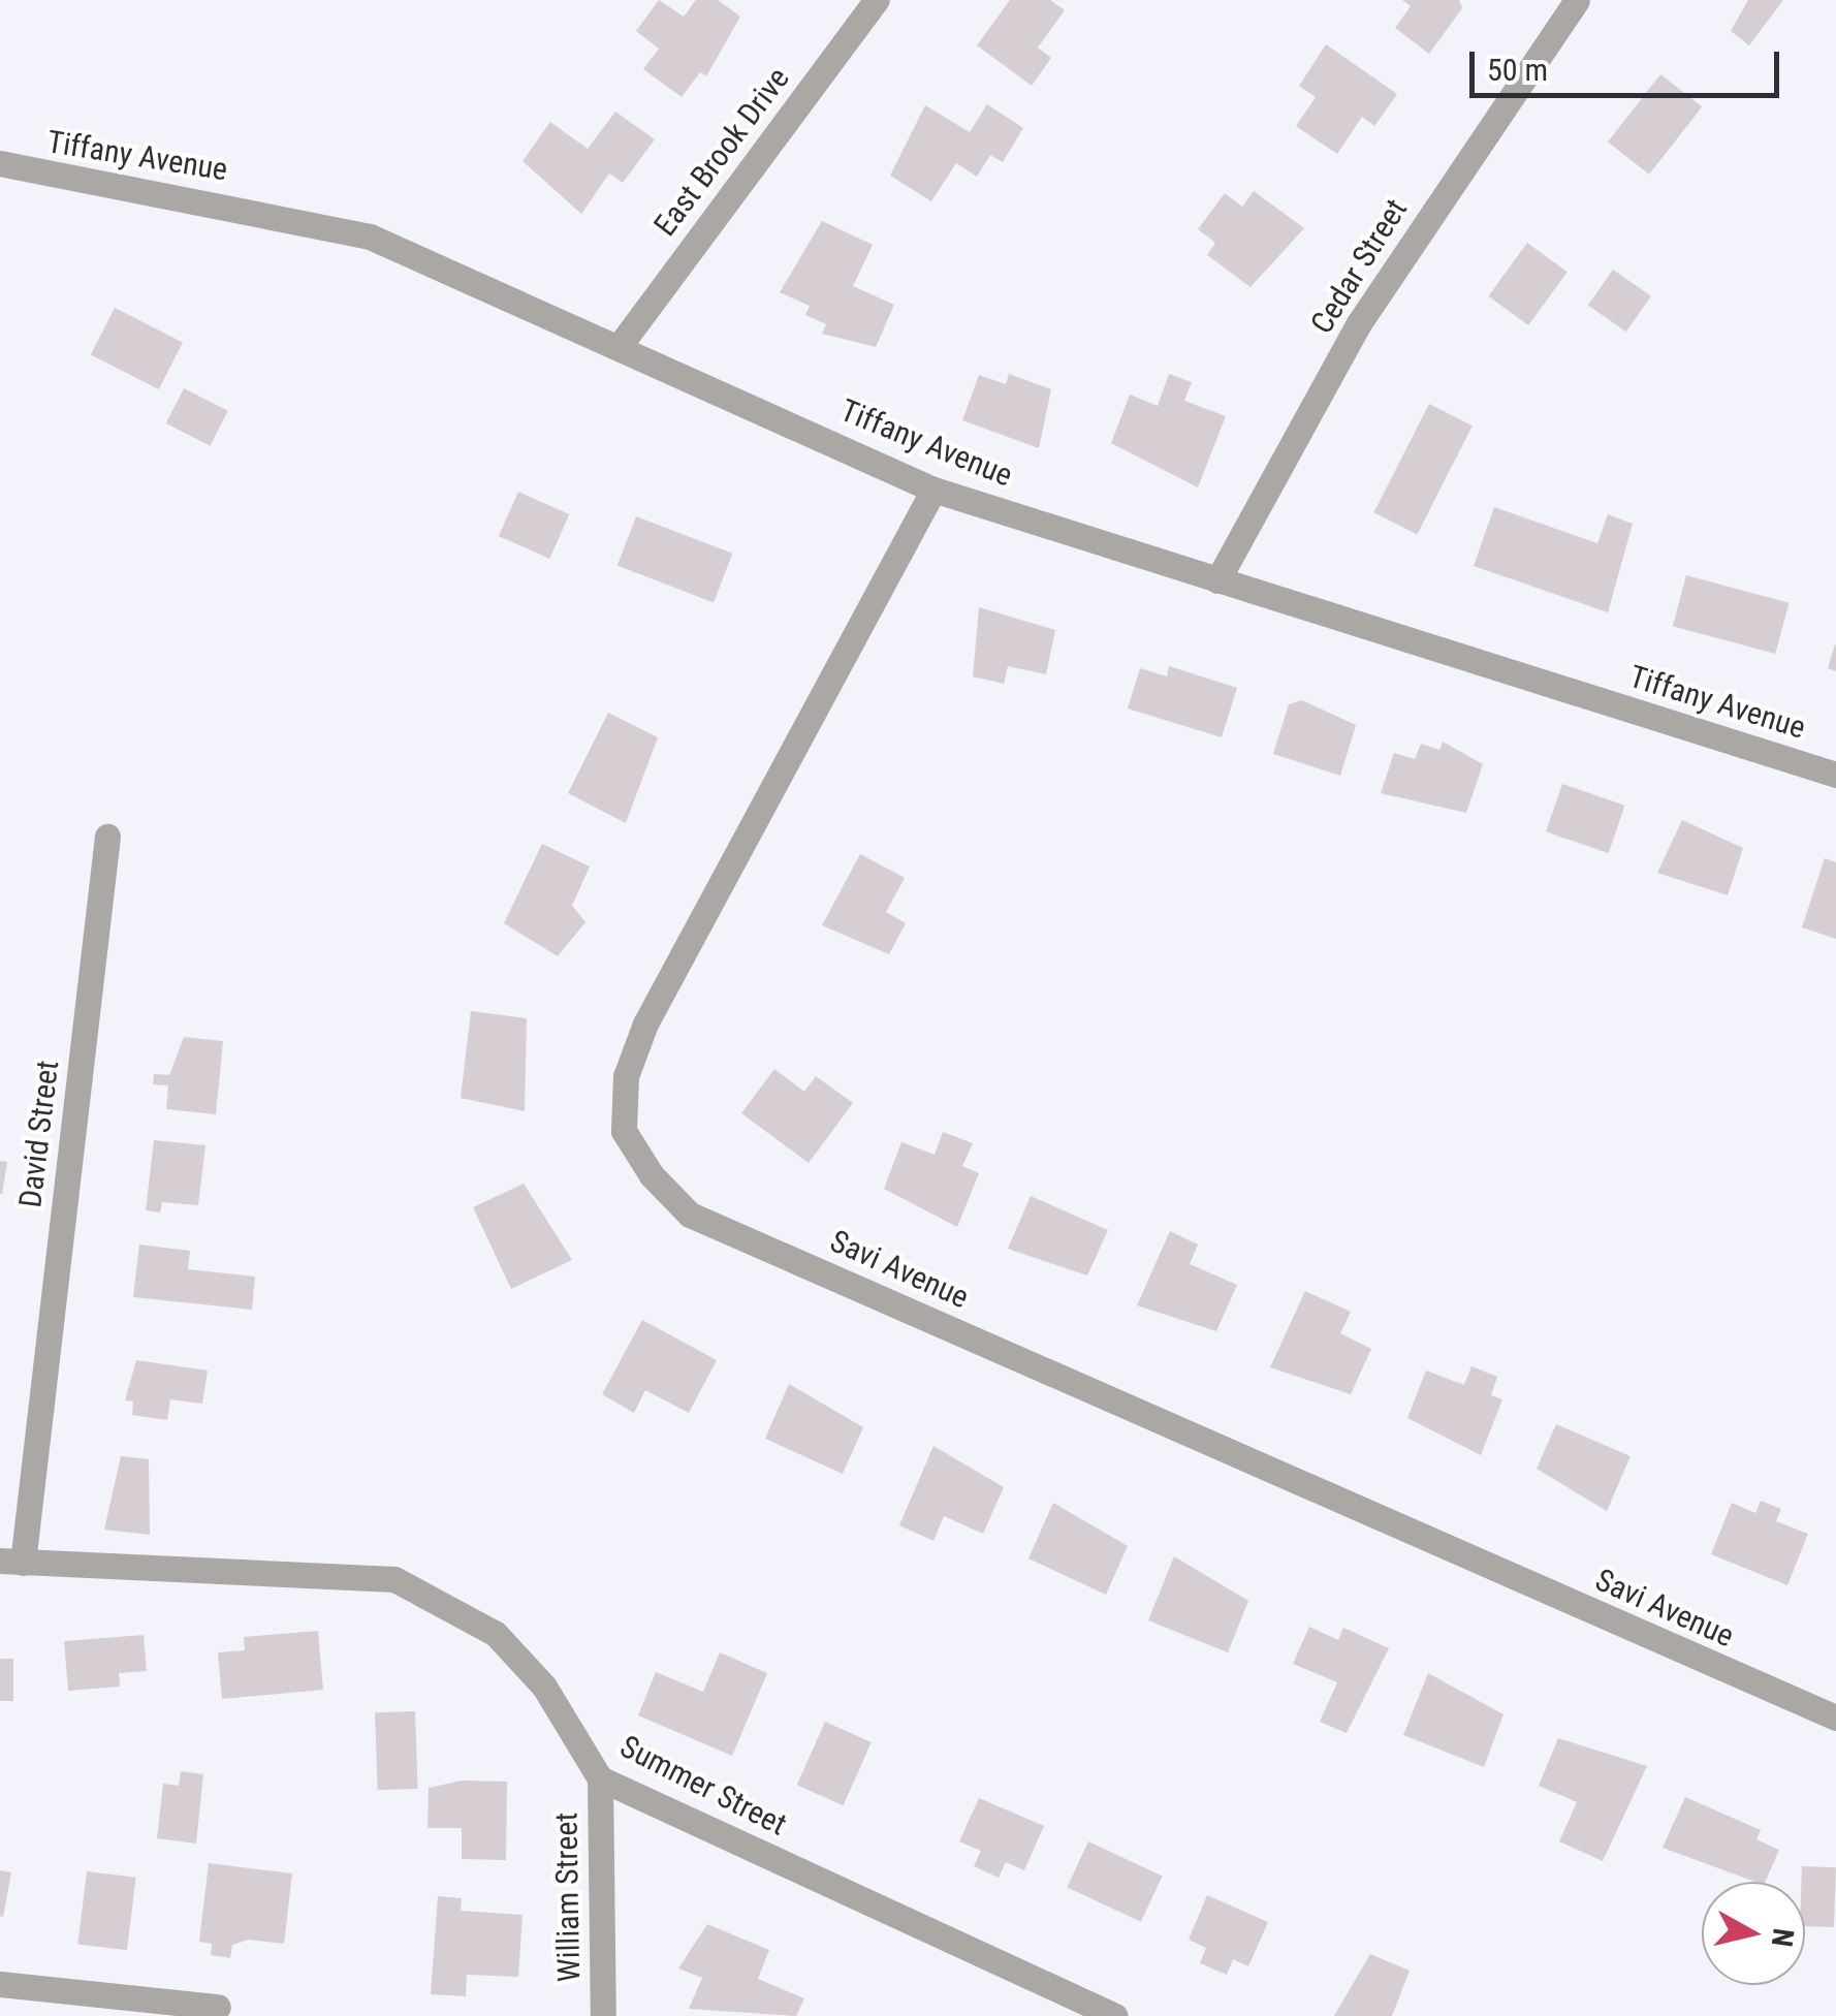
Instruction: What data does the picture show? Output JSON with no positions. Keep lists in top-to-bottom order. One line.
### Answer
{"streets":{"street":["East Brook Drive","Tiffany Avenue","Cedar Street","David Street","Savi Avenue","Summer Street","William Street"]},"crossings":[["East Brook Drive","Tiffany Avenue"],["Tiffany Avenue","Cedar Street"],["Tiffany Avenue","Savi Avenue"],["David Street","Summer Street"],["Summer Street","William Street"]],"scale_bar":"50 m","north":"right"}
